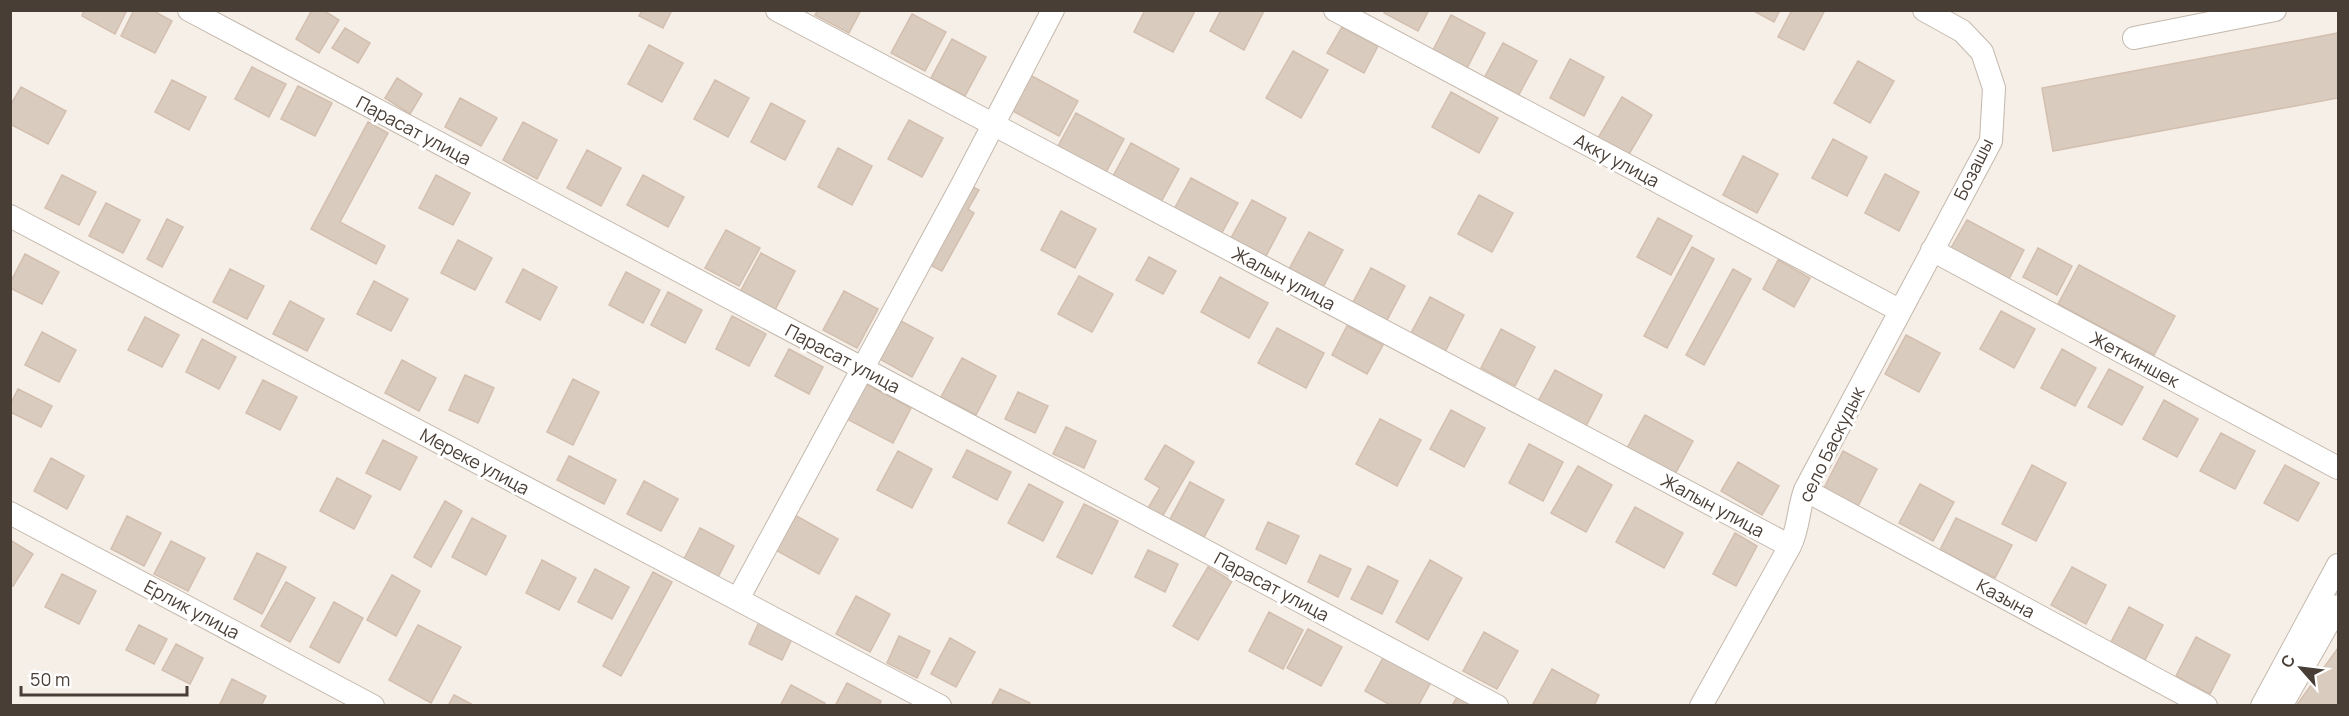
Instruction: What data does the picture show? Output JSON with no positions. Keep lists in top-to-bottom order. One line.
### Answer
{"streets":{"street":["Парасат улица","Акку улица","Бозашы","Жалын улица","Жеткиншек","село Баскудык","Мереке улица","Казына","Ерлик улица"]},"crossings":[["Акку улица","Бозашы"],["Акку улица","село Баскудык"],["Бозашы","Жеткиншек"],["Бозашы","село Баскудык"],["Жалын улица","село Баскудык"],["село Баскудык","Казына"]],"scale_bar":"50 m","north":"top left"}
